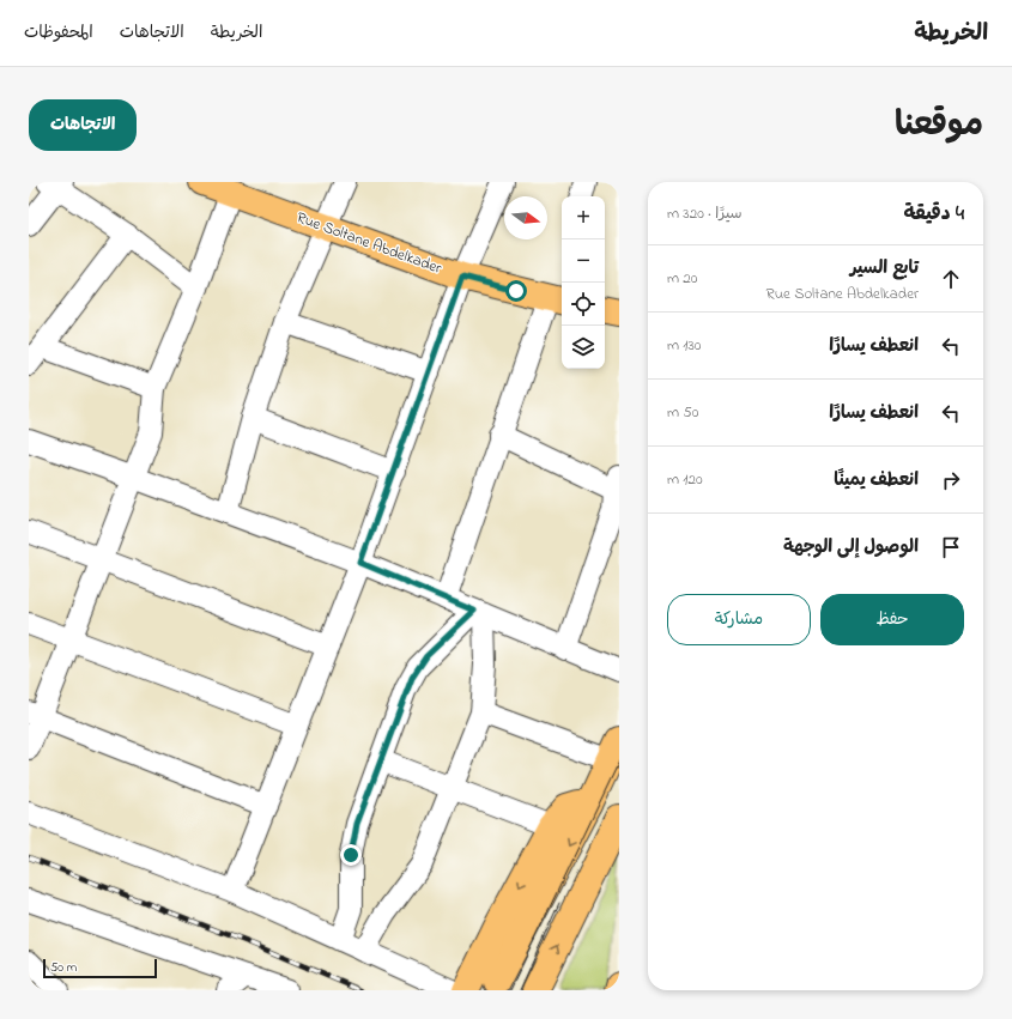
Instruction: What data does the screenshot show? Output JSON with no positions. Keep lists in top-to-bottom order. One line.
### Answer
{"streets":{"main road":["Rue Soltane Abdelkader"]},"scale_bar":"50 m","north":"right","page":{"header":"الخريطة","nav":["الخريطة","الاتجاهات","المحفوظات"],"title":"موقعنا","buttons":["الاتجاهات",["حفظ","مشاركة"]],"heading":["4 دقيقة","سيرًا · 320 m"],"map_buttons":["+","−"],"list":[["تابع السير","Rue Soltane Abdelkader","20 m"],["انعطف يسارًا","130 m"],["انعطف يسارًا","50 m"],["انعطف يمينًا","120 m"],"الوصول إلى الوجهة"],"scale":"50 m"}}
